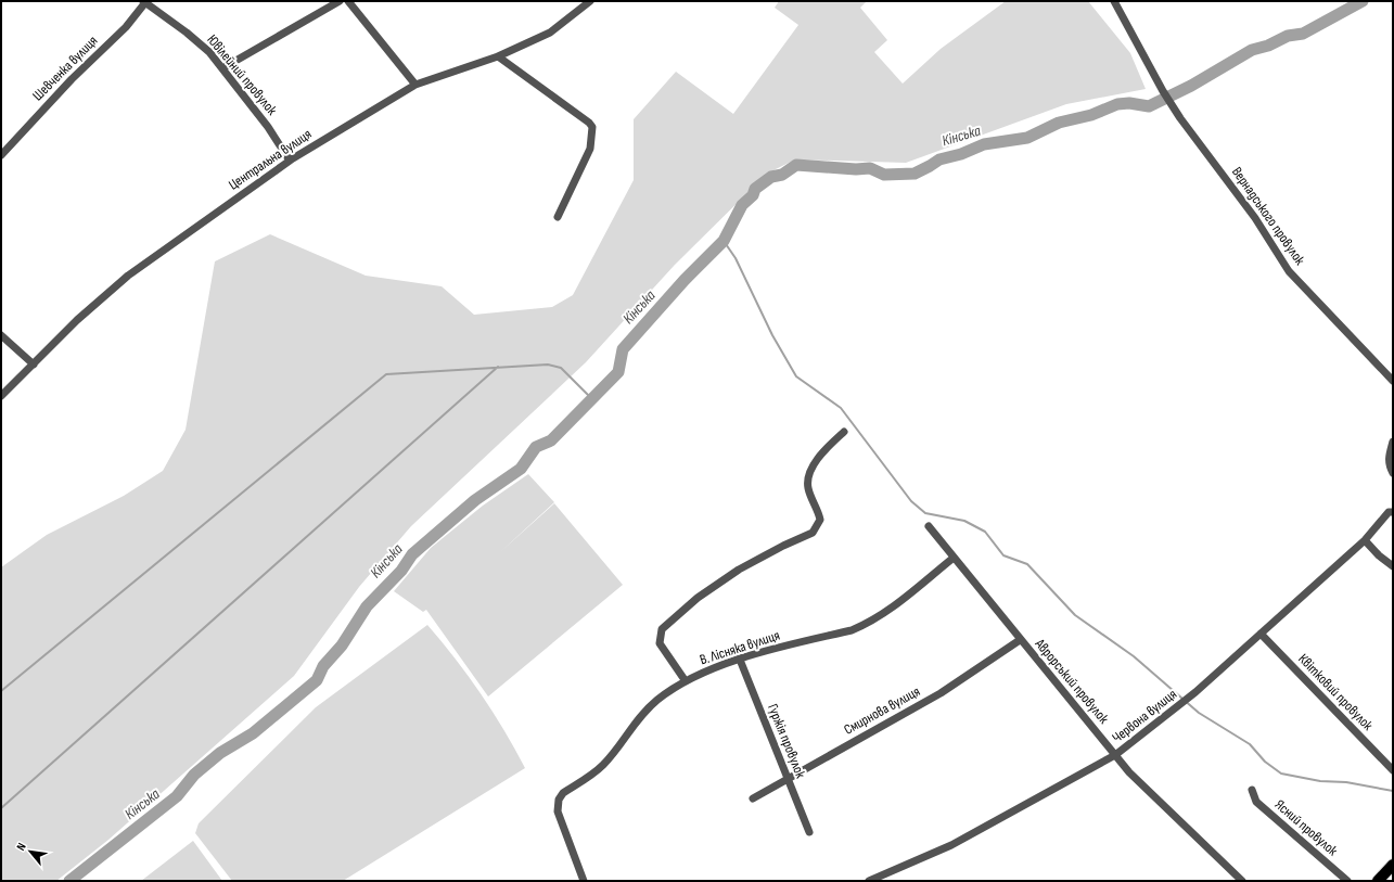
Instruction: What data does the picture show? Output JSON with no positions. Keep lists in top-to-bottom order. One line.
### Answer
{"streets":{"street":["Шевченка вулиця","Ювілейний провулок","Центральна вулиця","Вернадського провулок","В. Лісняка вулиця","Аврорський провулок","Квітковий провулок","Смирнова вулиця","Червона вулиця","Гуржія провулок","Ясний провулок"]},"crossings":[["Шевченка вулиця","Ювілейний провулок"],["Ювілейний провулок","Центральна вулиця"],["В. Лісняка вулиця","Аврорський провулок"],["В. Лісняка вулиця","Гуржія провулок"],["Аврорський провулок","Смирнова вулиця"],["Аврорський провулок","Червона вулиця"],["Квітковий провулок","Червона вулиця"],["Смирнова вулиця","Гуржія провулок"]],"water":["Кінська"],"north":"top left"}
